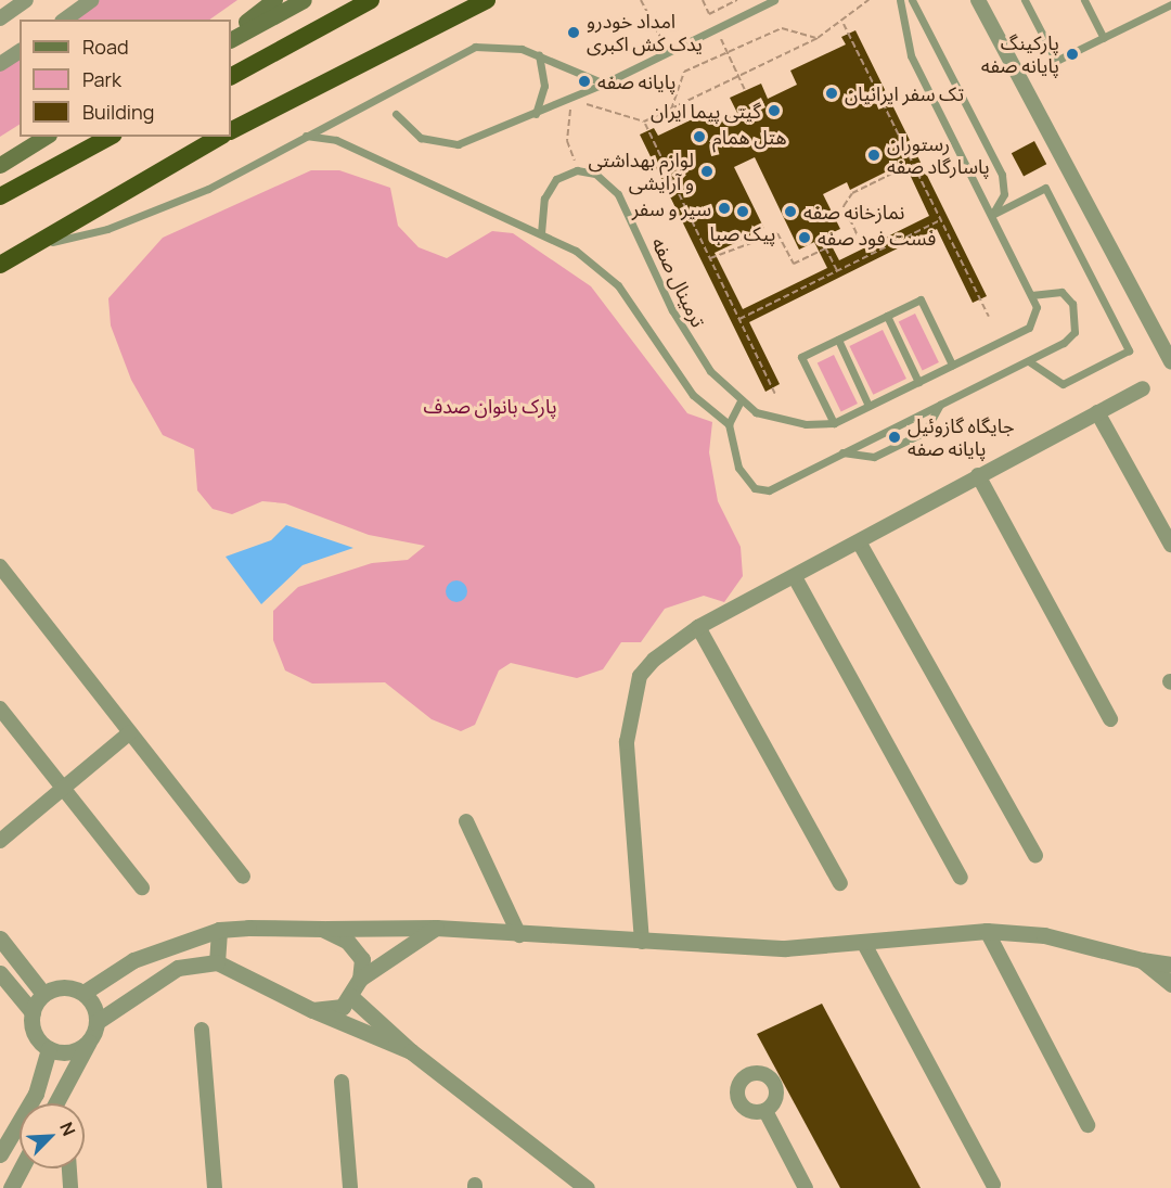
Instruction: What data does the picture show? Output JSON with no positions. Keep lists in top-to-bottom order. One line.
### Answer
{"streets":{"lane":["ترمینال صفه"]},"parks":["پارک بانوان صدف"],"places":["امداد خودرو یدک کش اکبری","پارکینگ پایانه صفه","پایانه صفه","تک سفر ایرانیان","گیتی پیما ایران","هتل همام","رستوران پاسارگاد صفه","لوازم بهداشتی و آرایشی","سیر و سفر","پیک صبا","نمازخانه صفه","فست فود صفه","جایگاه گازوئیل پایانه صفه"],"legend":["Road","Park","Building"],"north":"top right"}
